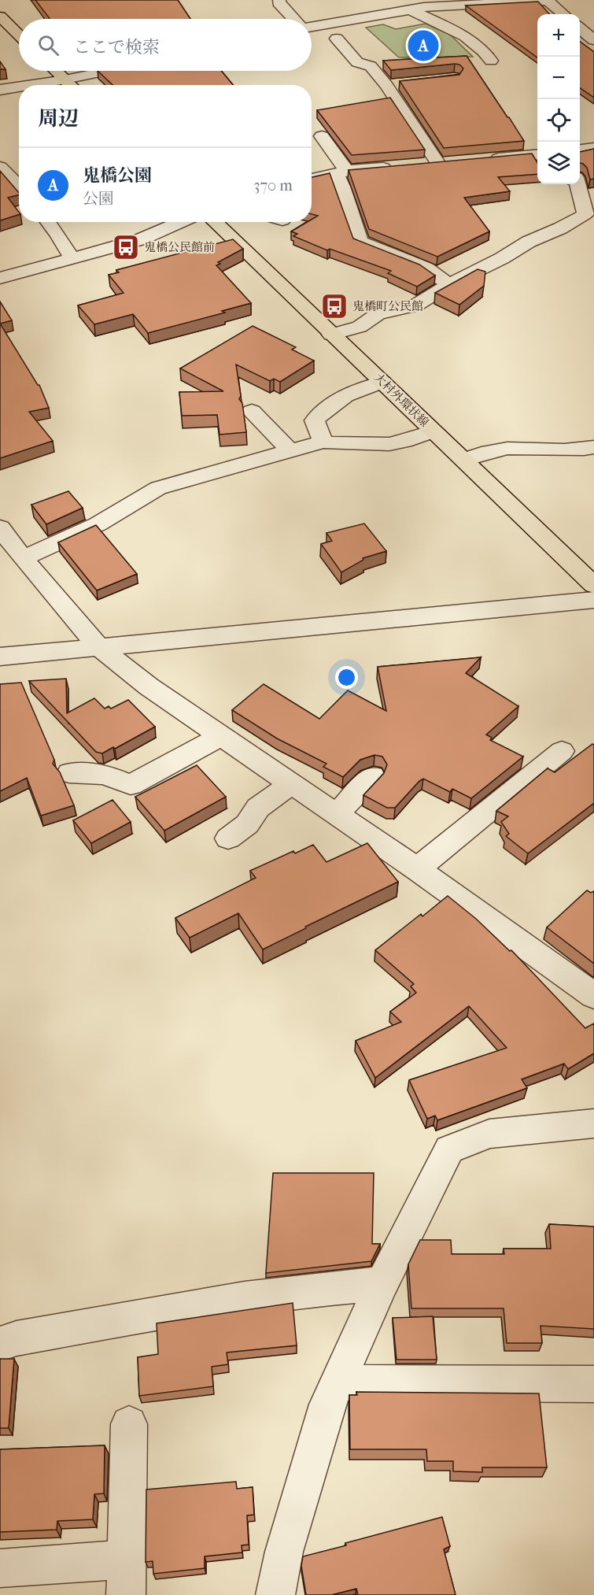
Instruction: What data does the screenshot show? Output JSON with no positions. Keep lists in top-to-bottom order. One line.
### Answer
{"streets":{"main road":["大村外環状線"]},"places":{"bus stop":["鬼橋公民館前","鬼橋町公民館"]},"page":{"map_buttons":["+","−"],"search":"ここで検索","pins":"A","heading":"周辺","list":[{"mark":"A","name":"鬼橋公園","note":"公園","value":"370 m"}]}}
